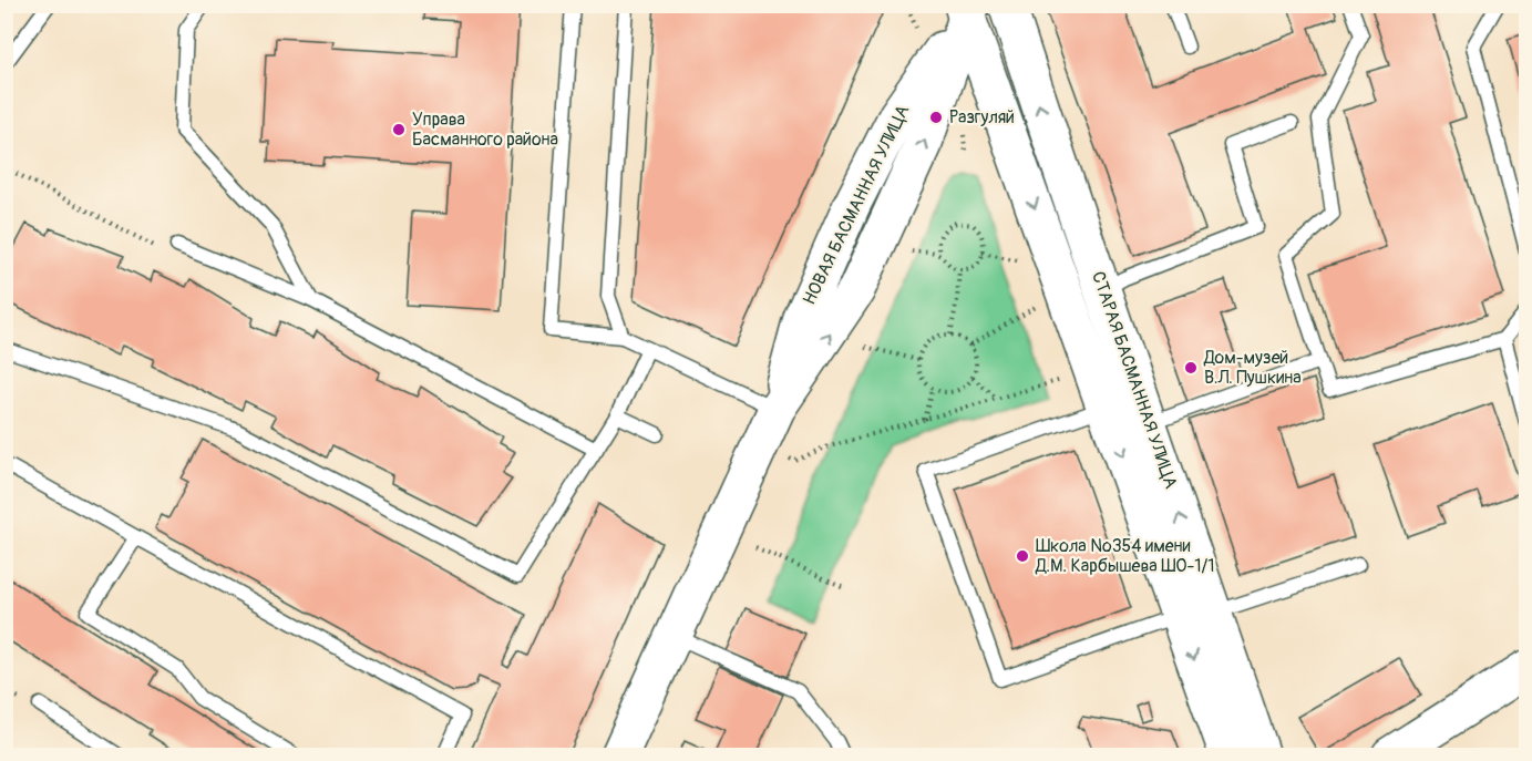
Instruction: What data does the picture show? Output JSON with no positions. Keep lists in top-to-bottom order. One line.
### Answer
{"streets":{"main road":["НОВАЯ БАСМАННАЯ УЛИЦА","СТАРАЯ БАСМАННАЯ УЛИЦА"]},"crossings":[["НОВАЯ БАСМАННАЯ УЛИЦА","СТАРАЯ БАСМАННАЯ УЛИЦА"]],"places":["Разгуляй","Управа Басманного района","Дом-музей В.Л. Пушкина","Школа №354 имени Д.М. Карбышева ШО-1/1"]}
